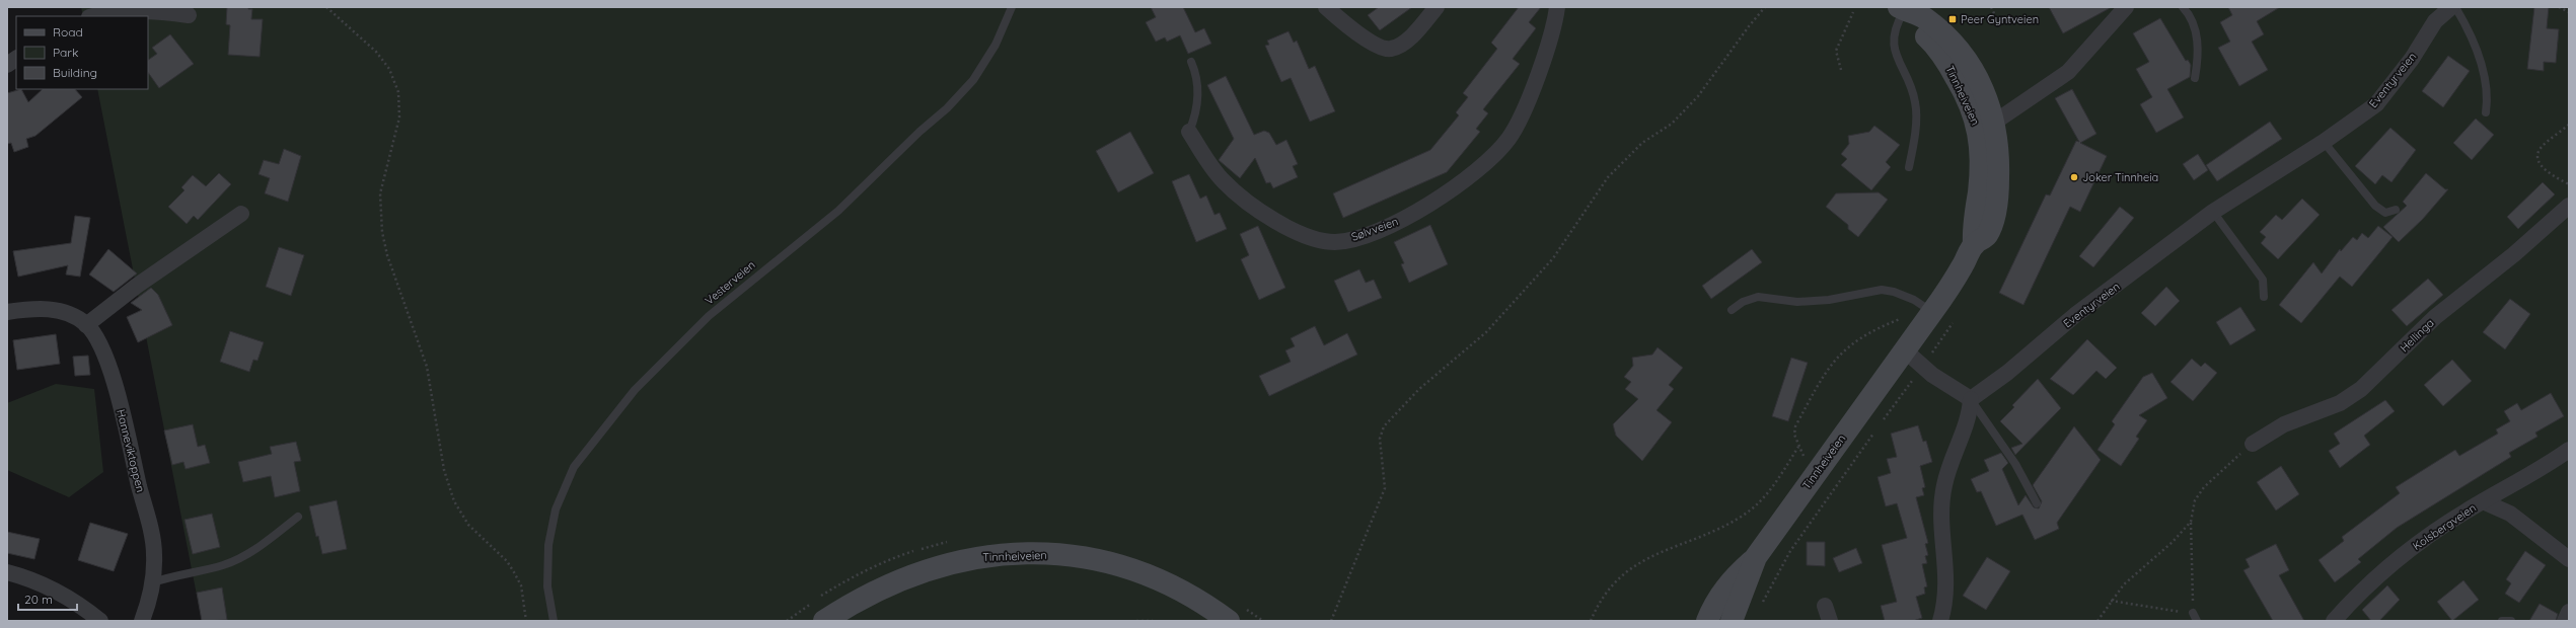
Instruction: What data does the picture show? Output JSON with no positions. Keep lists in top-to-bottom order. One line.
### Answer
{"streets":{"street":["Eventyrveien","Tinnheiveien","Sølvveien","Hellinga","Hanneviktoppen","Kolsbergveien"],"lane":["Vesterveien"]},"places":{"transit":["Peer Gyntveien"],"other":["Joker Tinnheia"]},"legend":["Road","Park","Building"],"scale_bar":"20 m"}
